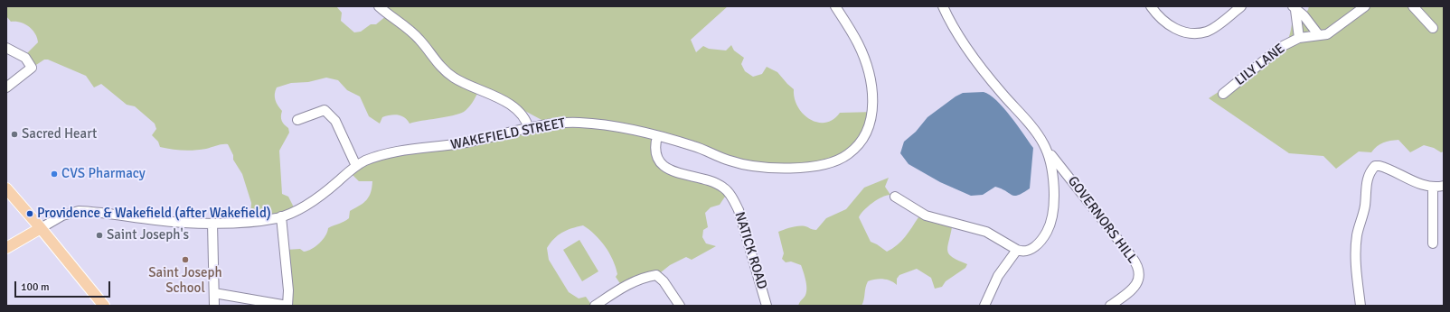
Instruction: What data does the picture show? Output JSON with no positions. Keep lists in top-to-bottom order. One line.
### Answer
{"streets":{"street":["LILY LANE","WAKEFIELD STREET","GOVERNORS HILL","NATICK ROAD"]},"crossings":[["WAKEFIELD STREET","NATICK ROAD"]],"places":["Sacred Heart","CVS Pharmacy","Providence & Wakefield (after Wakefield)","Saint Joseph's","Saint Joseph School"],"scale_bar":"100 m"}
